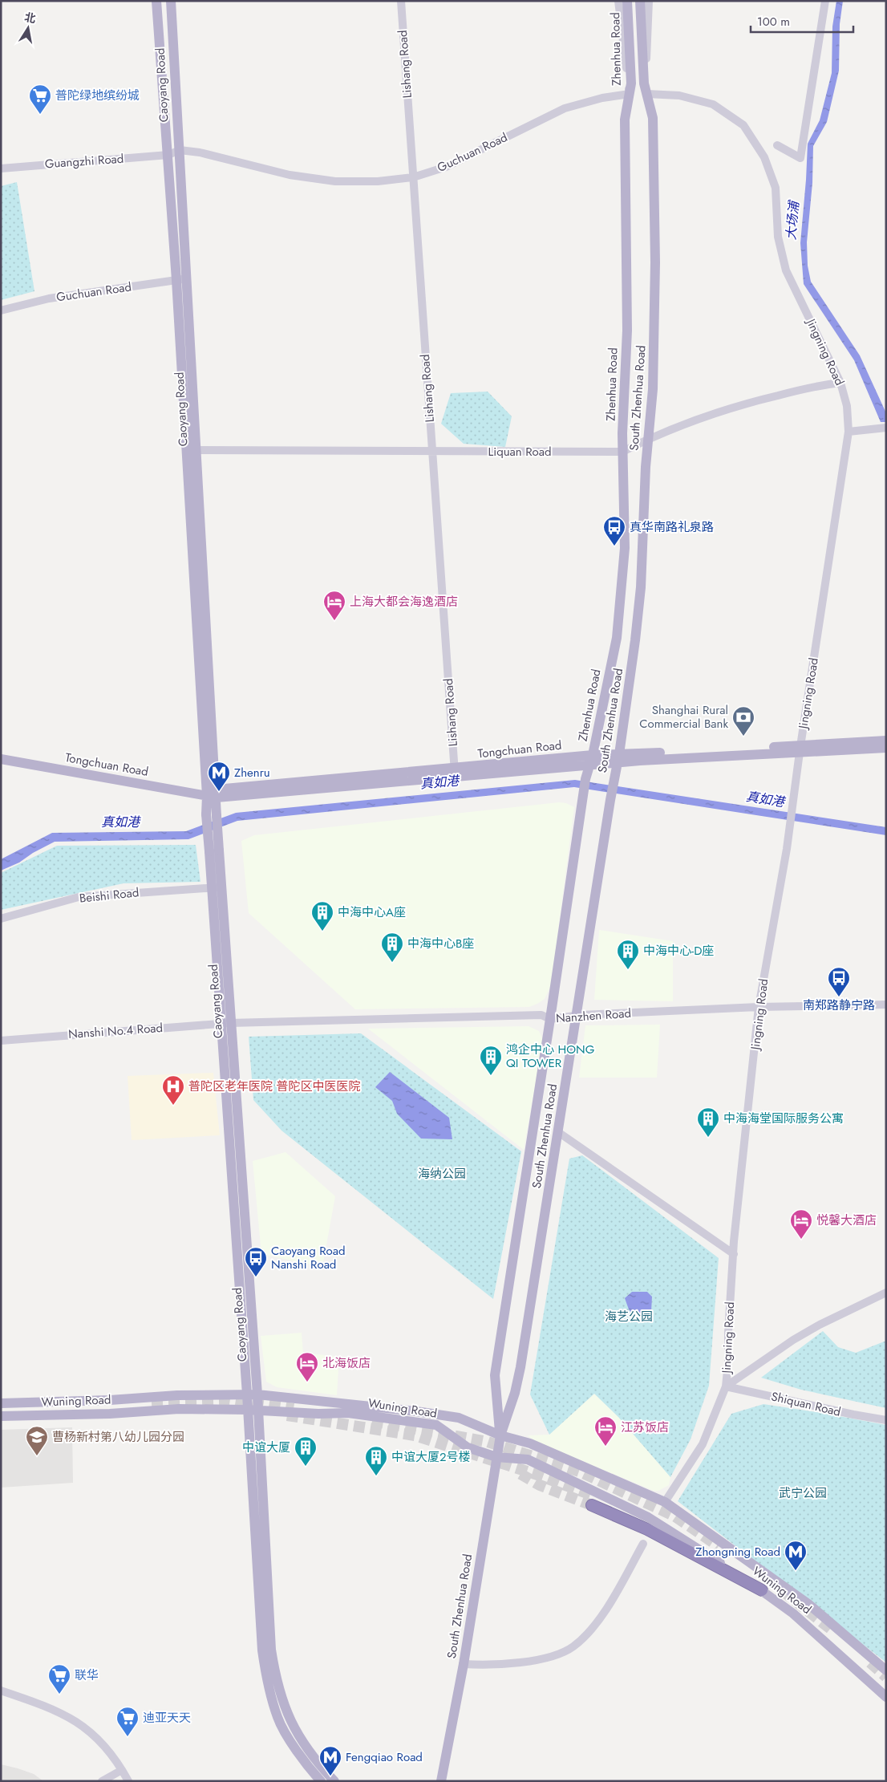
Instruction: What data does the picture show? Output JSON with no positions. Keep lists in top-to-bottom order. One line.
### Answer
{"streets":{"main road":["Zhenhua Road","Caoyang Road","South Zhenhua Road","Tongchuan Road","Wuning Road"],"street":["Lishang Road","Guchuan Road","Guangzhi Road","Jingning Road","Liquan Road","Beishi Road","Nanzhen Road","Nanshi No.4 Road","Shiquan Road"]},"crossings":[["Zhenhua Road","Guchuan Road"],["Zhenhua Road","South Zhenhua Road"],["Zhenhua Road","Liquan Road"],["Zhenhua Road","Tongchuan Road"],["Lishang Road","Guchuan Road"],["Lishang Road","Liquan Road"],["Lishang Road","Tongchuan Road"],["Caoyang Road","Guchuan Road"],["Caoyang Road","Guangzhi Road"],["Caoyang Road","Liquan Road"],["Caoyang Road","Tongchuan Road"],["Caoyang Road","Beishi Road"],["Caoyang Road","Nanzhen Road"],["Caoyang Road","Nanshi No.4 Road"],["Caoyang Road","Wuning Road"],["Jingning Road","South Zhenhua Road"],["Jingning Road","Liquan Road"],["Jingning Road","Tongchuan Road"],["Jingning Road","Nanzhen Road"],["Jingning Road","Shiquan Road"],["South Zhenhua Road","Liquan Road"],["South Zhenhua Road","Tongchuan Road"],["South Zhenhua Road","Nanzhen Road"],["South Zhenhua Road","Wuning Road"],["Nanzhen Road","Nanshi No.4 Road"]],"water":["大场浦","真如港"],"parks":["海纳公园","海艺公园","武宁公园"],"places":{"supermarket":["普陀绿地缤纷城","联华","迪亚天天"],"bus stop":["真华南路礼泉路","南郑路静宁路","Caoyang Road Nanshi Road"],"hotel":["上海大都会海逸酒店","悦馨大酒店","北海饭店","江苏饭店"],"bank":["Shanghai Rural Commercial Bank"],"metro station":["Zhenru","Zhongning Road","Fengqiao Road"],"building":["中海中心A座","中海中心B座","中海中心-D座","鸿企中心 HONG QI TOWER","中海海堂国际服务公寓","中谊大厦","中谊大厦2号楼"],"hospital":["普陀区老年医院 普陀区中医医院"],"school or university":["曹杨新村第八幼儿园分园"]},"scale_bar":"100 m","north":"top"}
